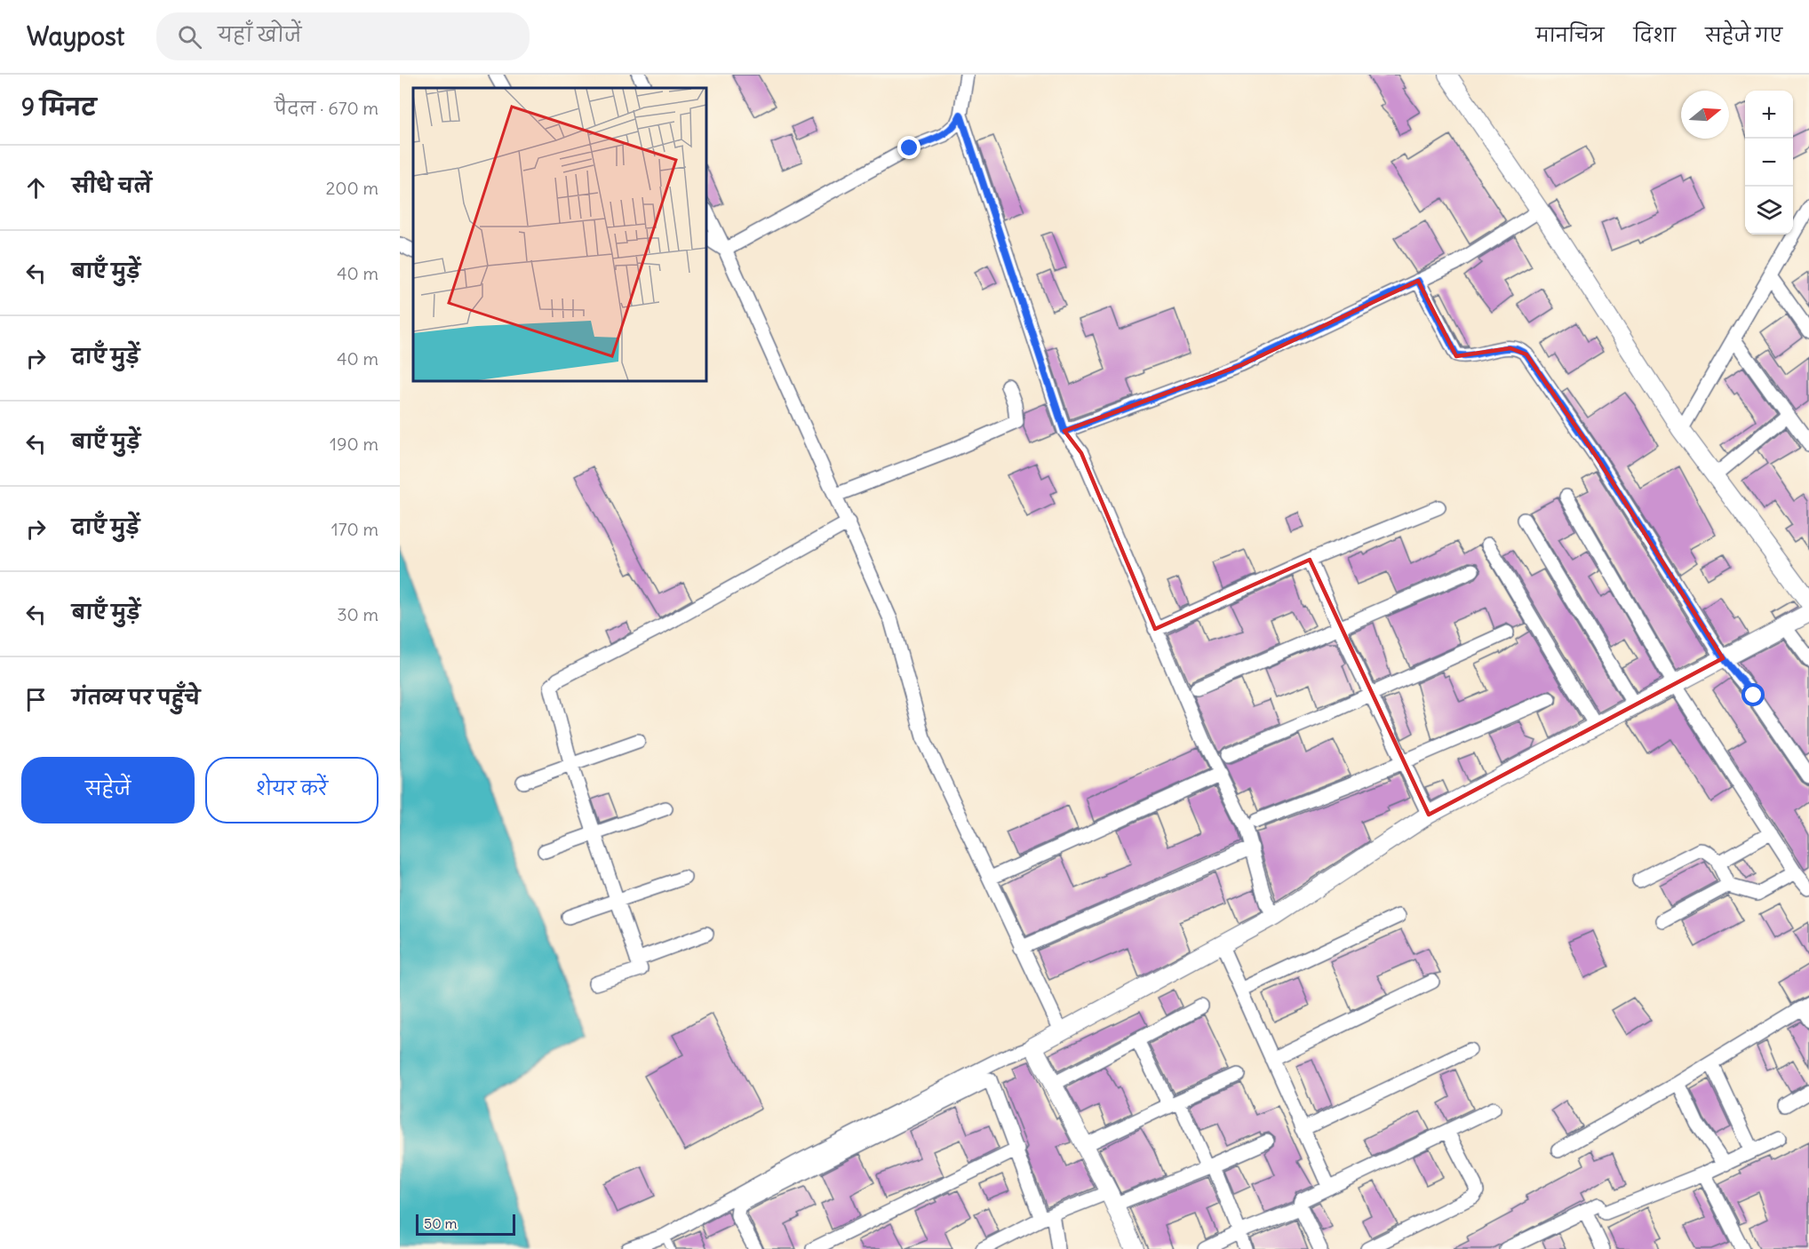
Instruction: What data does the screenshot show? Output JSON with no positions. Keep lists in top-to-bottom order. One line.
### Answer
{"scale_bar":"50 m","north":"right","page":{"header":"Waypost","search":"यहाँ खोजें","nav":["मानचित्र","दिशा","सहेजे गए"],"heading":["9 मिनट","पैदल · 670 m"],"map_buttons":["+","−"],"list":[["सीधे चलें","200 m"],["बाएँ मुड़ें","40 m"],["दाएँ मुड़ें","40 m"],["बाएँ मुड़ें","190 m"],["दाएँ मुड़ें","170 m"],["बाएँ मुड़ें","30 m"],"गंतव्य पर पहुँचे"],"buttons":["सहेजें","शेयर करें"],"scale":"50 m"}}
